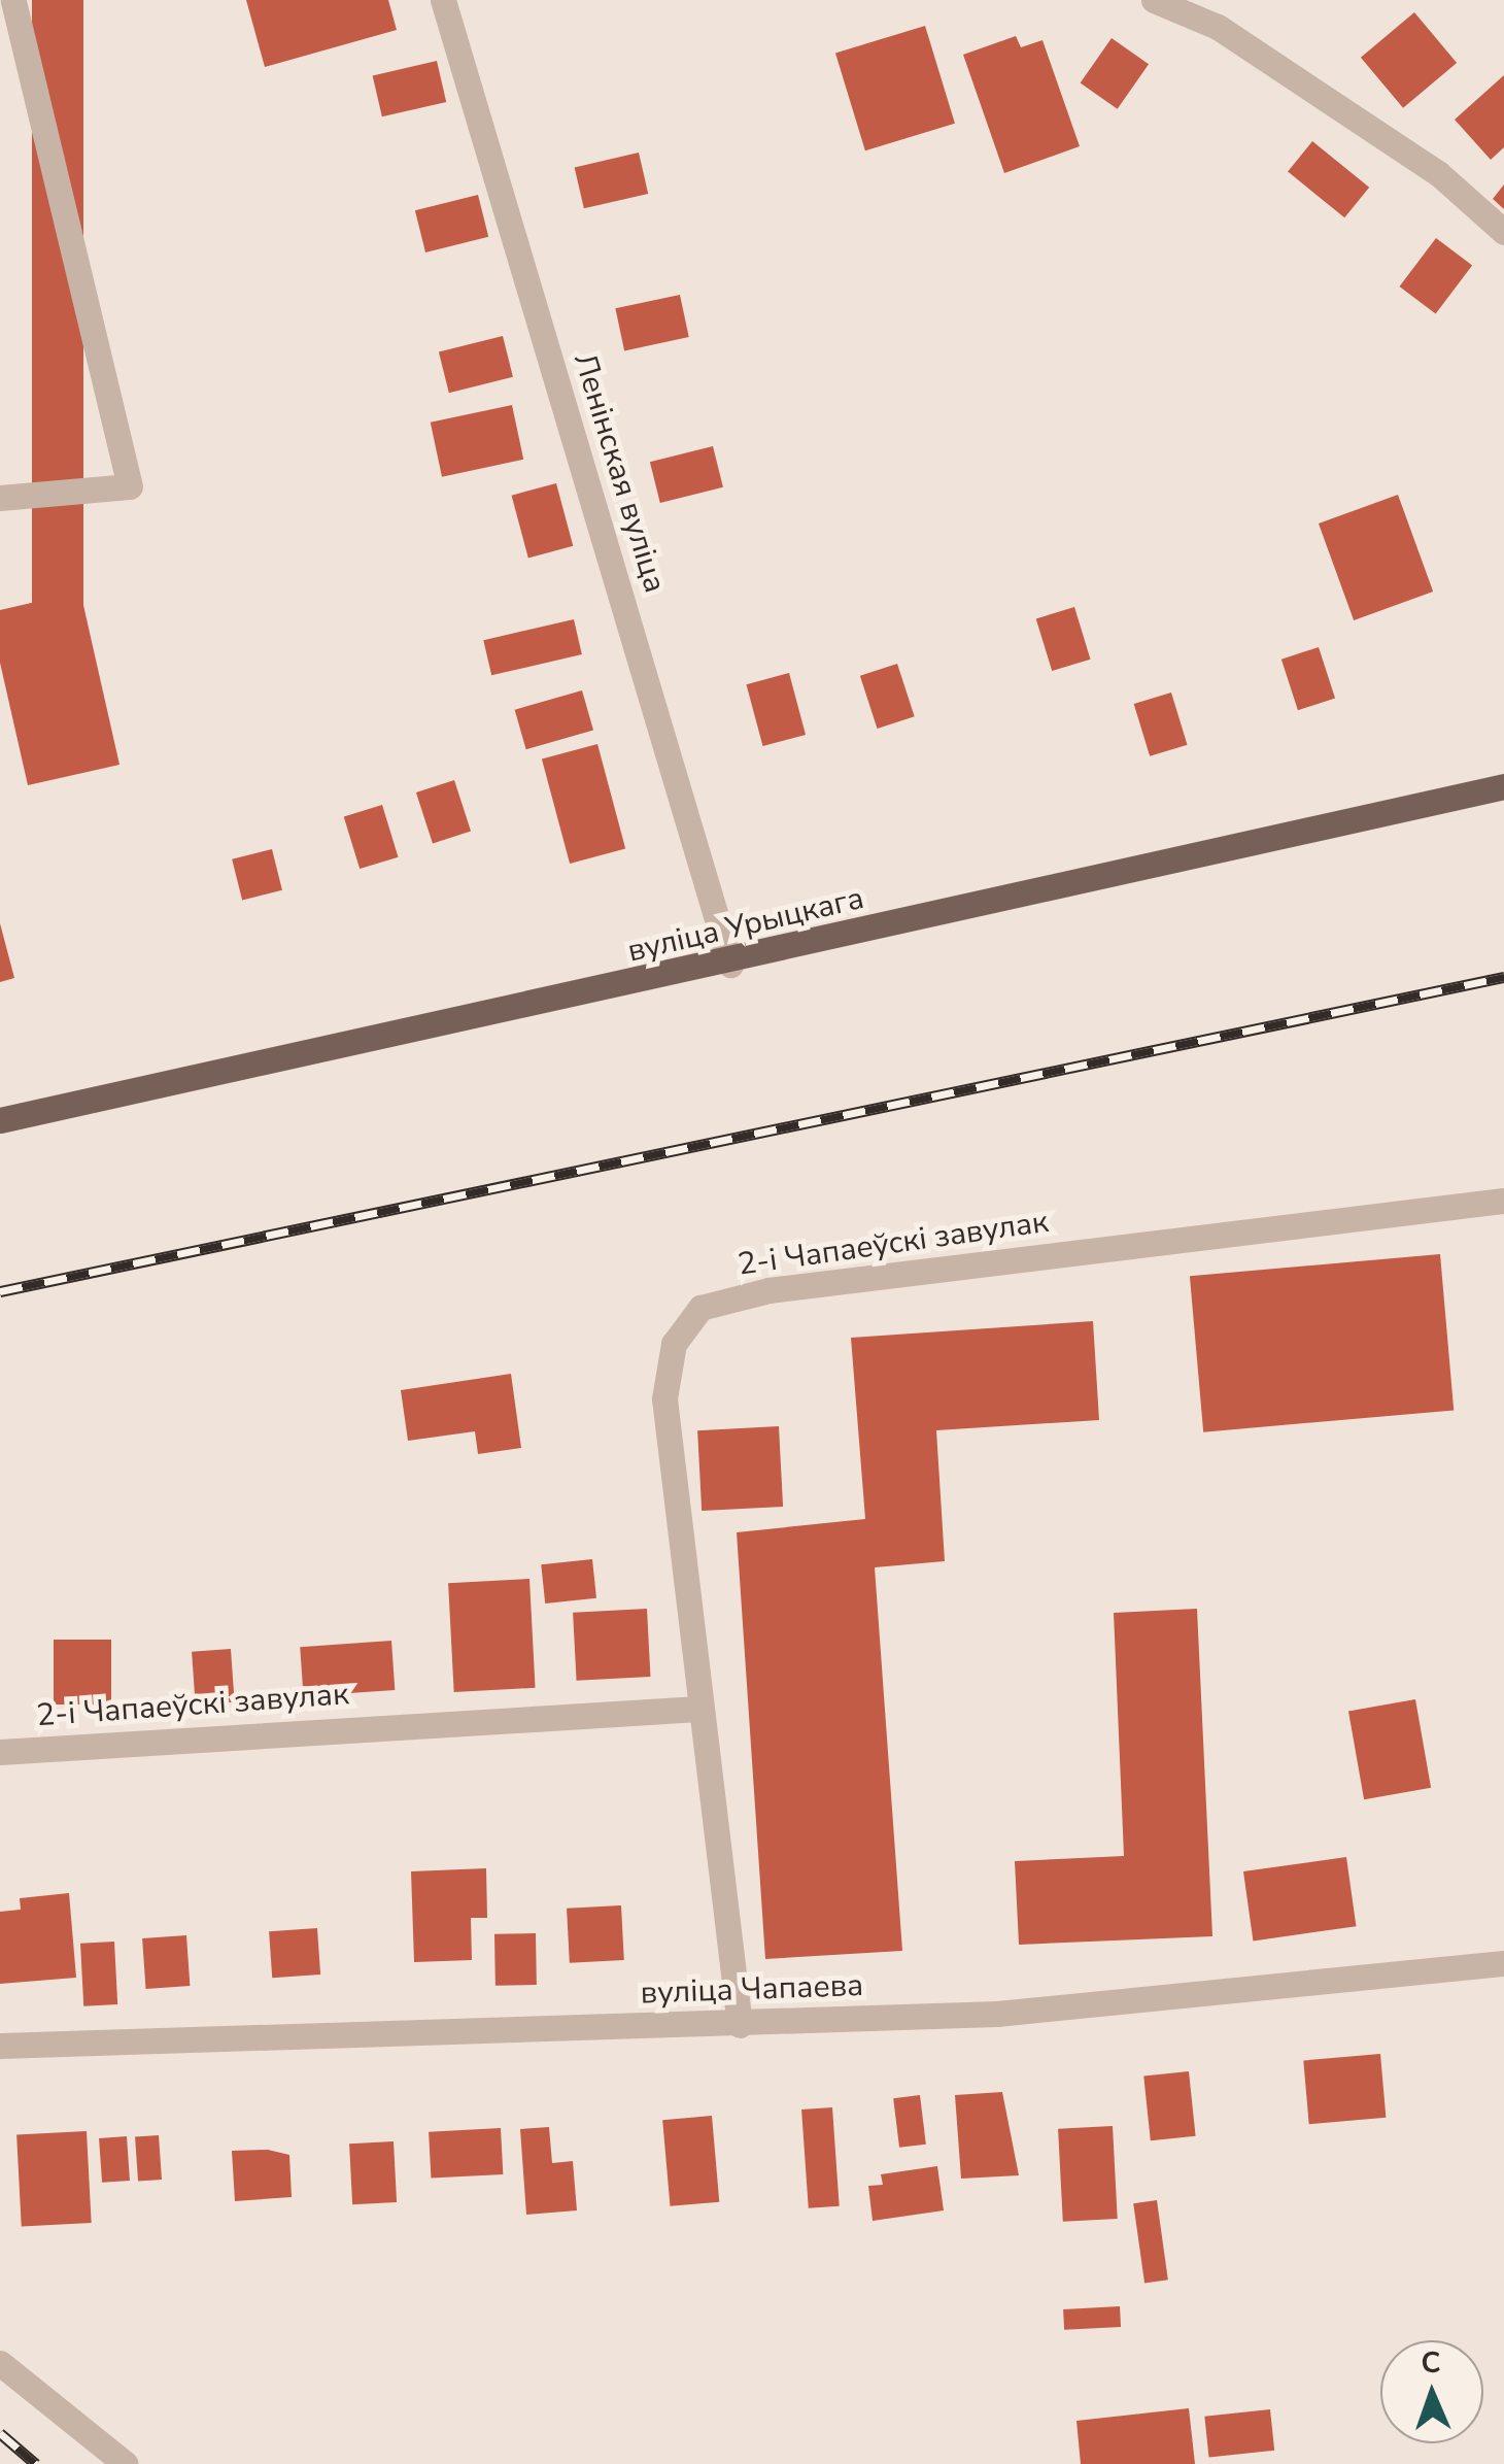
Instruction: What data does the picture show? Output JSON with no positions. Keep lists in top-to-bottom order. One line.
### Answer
{"streets":{"main road":["вуліца Урыцкага"],"street":["Ленінская вуліца","2-і Чапаеўскі завулак","вуліца Чапаева"]},"crossings":[["Ленінская вуліца","вуліца Урыцкага"],["2-і Чапаеўскі завулак","вуліца Чапаева"]],"north":"top"}
